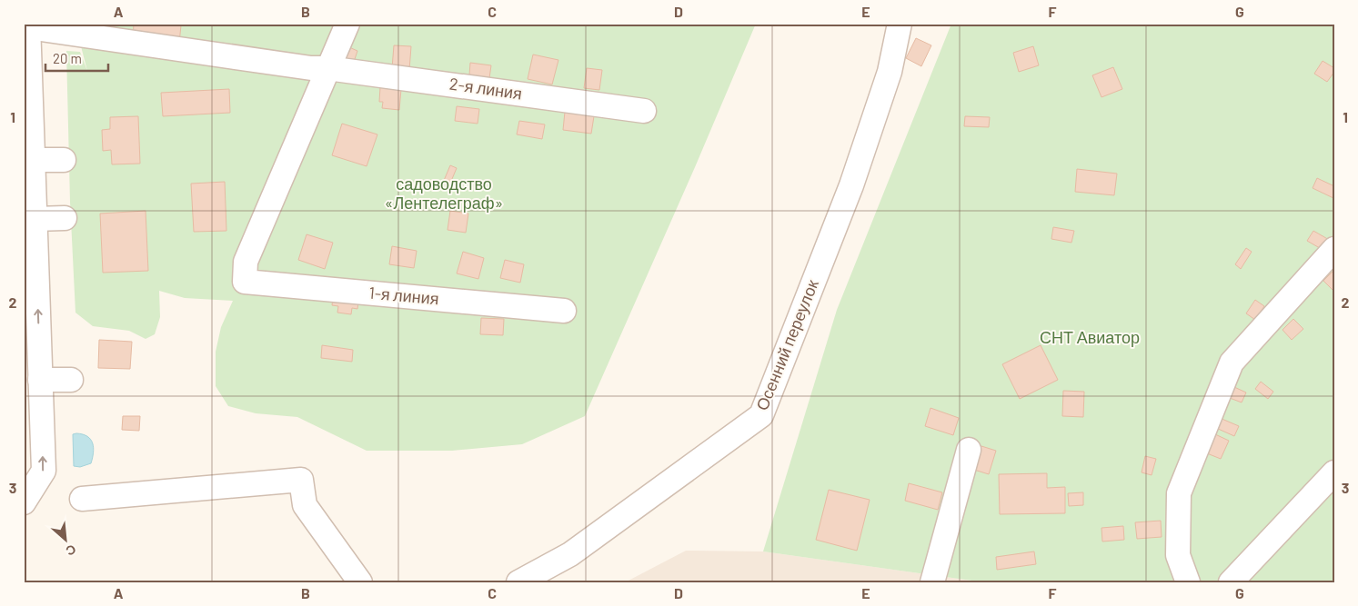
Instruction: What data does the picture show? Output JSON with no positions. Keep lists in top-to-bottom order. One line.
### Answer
{"streets":{"street":["2-я линия","1-я линия","Осенний переулок"]},"crossings":[["2-я линия","1-я линия"]],"parks":["садоводство «Лентелеграф»","СНТ Авиатор"],"scale_bar":"20 m","north":"bottom right","grid":{"columns":["A","B","C","D","E","F","G"],"rows":["1","2","3"]}}
